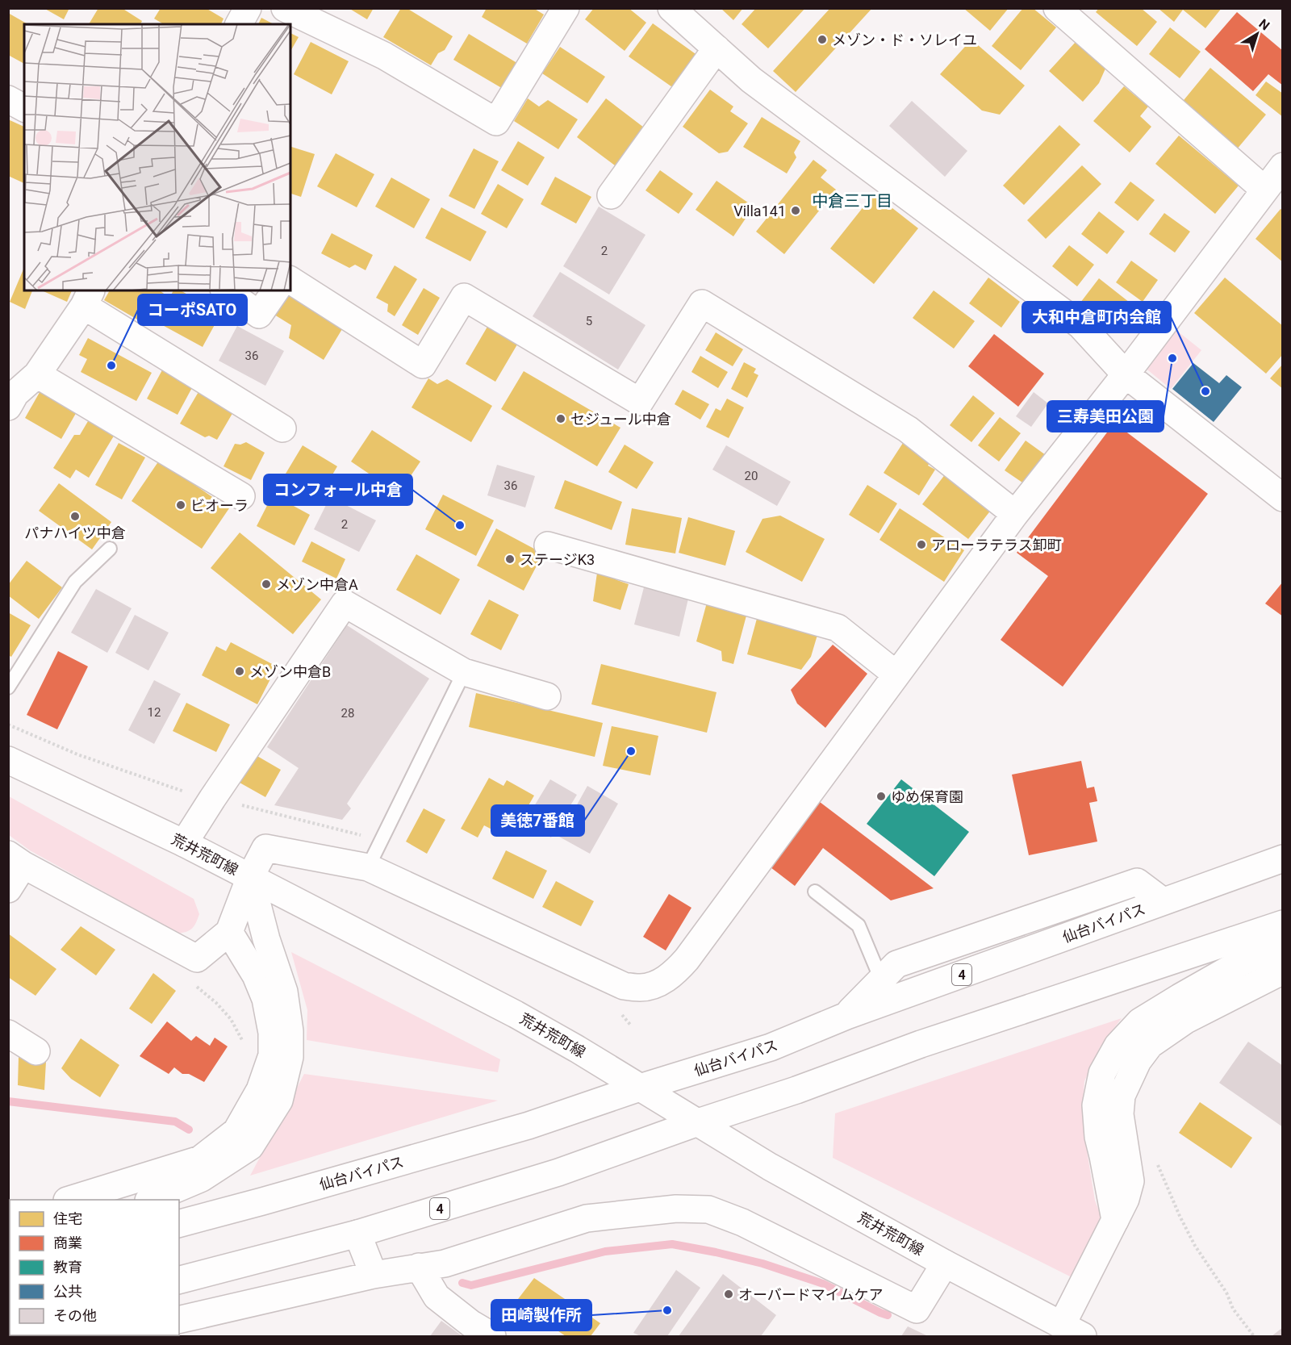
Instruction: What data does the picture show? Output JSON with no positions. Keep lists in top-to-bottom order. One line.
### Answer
{"streets":{"main road":["荒井荒町線","仙台バイパス","4"]},"crossings":[["荒井荒町線","仙台バイパス"],["荒井荒町線","4"]],"districts":["中倉三丁目"],"places":["メゾン・ド・ソレイユ","Villa141","三寿美田公園","コーポSATO","大和中倉町内会館","セジュール中倉","ビオーラ","パナハイツ中倉","コンフォール中倉","アローラテラス卸町","ステージK3","メゾン中倉A","メゾン中倉B","美徳7番館","ゆめ保育園","オーバードマイムケア","田崎製作所"],"house_numbers":["2","5","36","20","36","2","12","28"],"legend":["住宅","商業","教育","公共","その他"],"north":"top right"}
